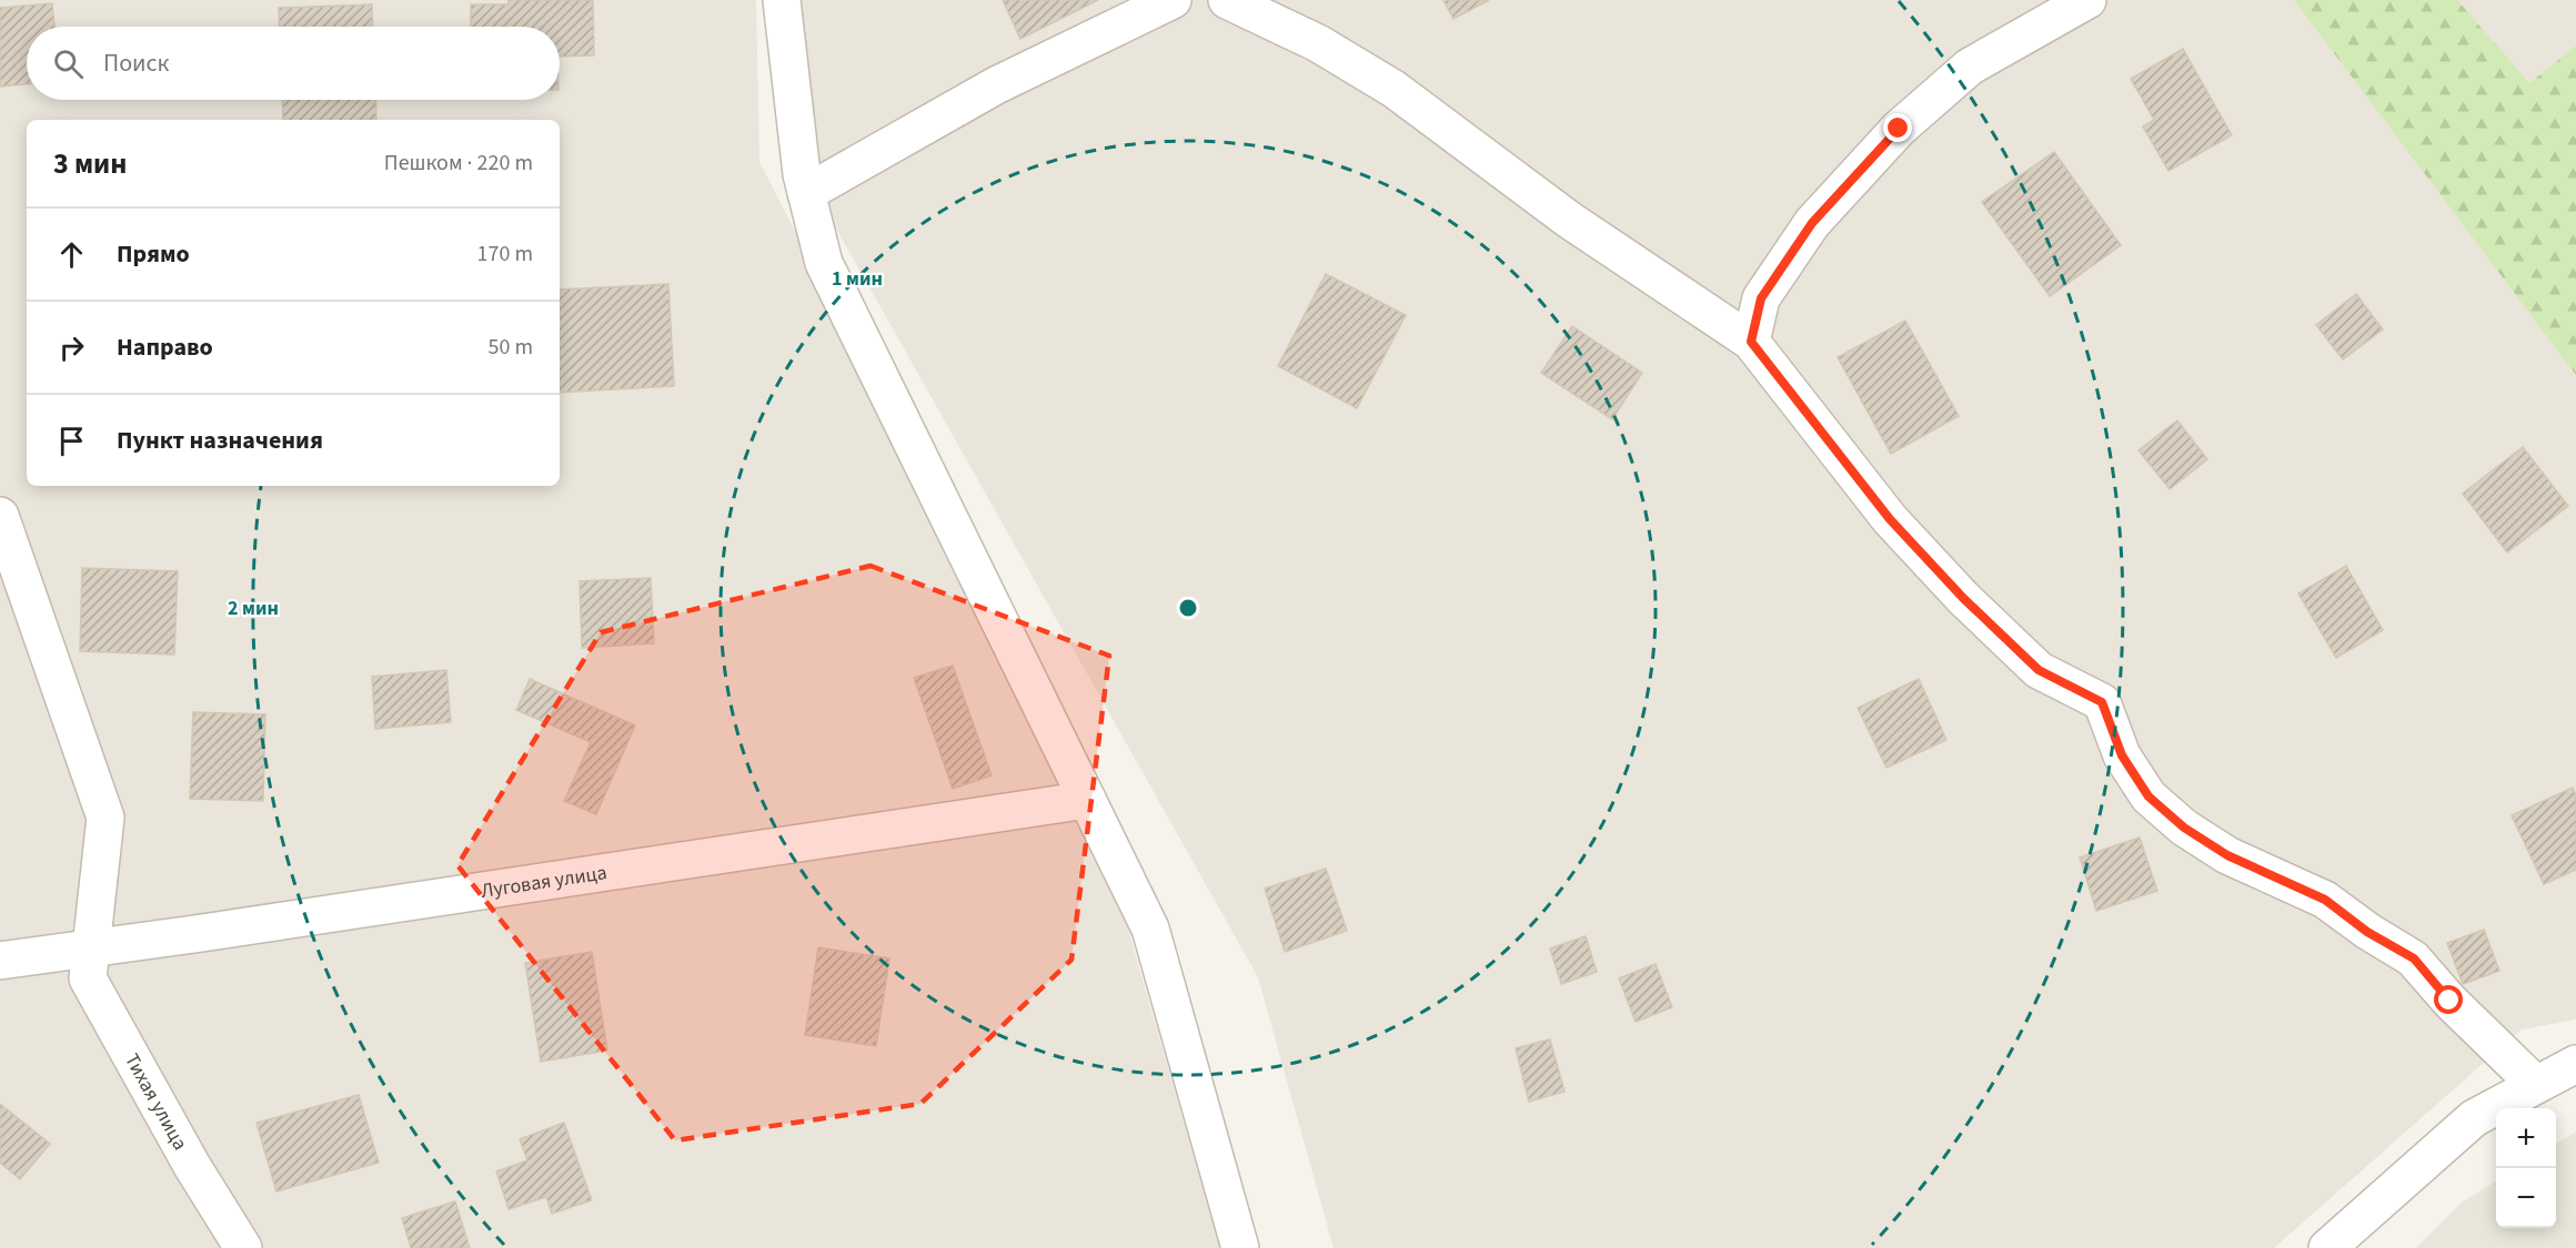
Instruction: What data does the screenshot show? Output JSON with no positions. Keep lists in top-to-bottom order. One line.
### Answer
{"streets":{"street":["Луговая улица","Тихая улица"]},"crossings":[["Луговая улица","Тихая улица"]],"page":{"search":"Поиск","heading":["3 мин","Пешком · 220 m"],"list":[["Прямо","170 m"],["Направо","50 m"],"Пункт назначения"],"map_buttons":["+","−"]},"rings":["1 мин","2 мин"]}
